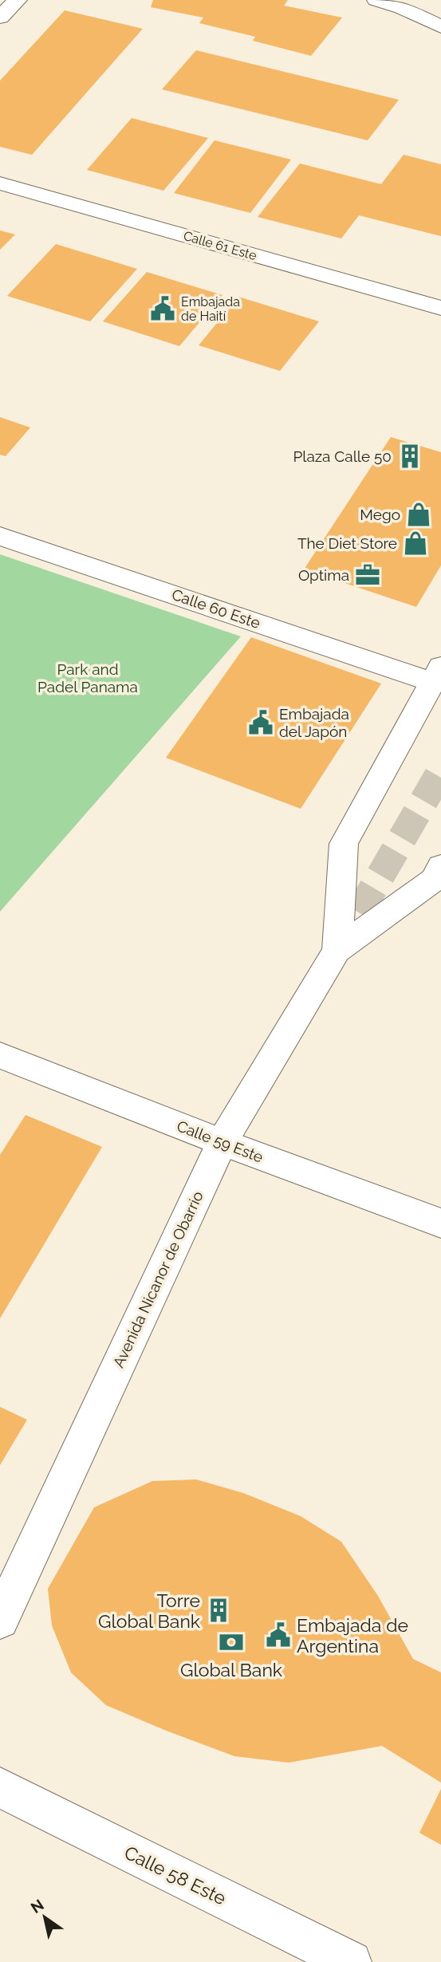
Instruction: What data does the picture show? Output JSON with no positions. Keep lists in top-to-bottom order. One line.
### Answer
{"streets":{"street":["Calle 61 Este","Calle 60 Este","Calle 59 Este","Avenida Nicanor de Obarrio","Calle 58 Este"]},"crossings":[["Calle 60 Este","Avenida Nicanor de Obarrio"],["Calle 59 Este","Avenida Nicanor de Obarrio"]],"parks":["Park and Padel Panama"],"places":{"public building":["Embajada de Haití","Embajada del Japón","Embajada de Argentina"],"building":["Plaza Calle 50","Torre Global Bank"],"shop":["Mego","The Diet Store"],"office":["Optima"],"bank":["Global Bank"]},"north":"top left"}
